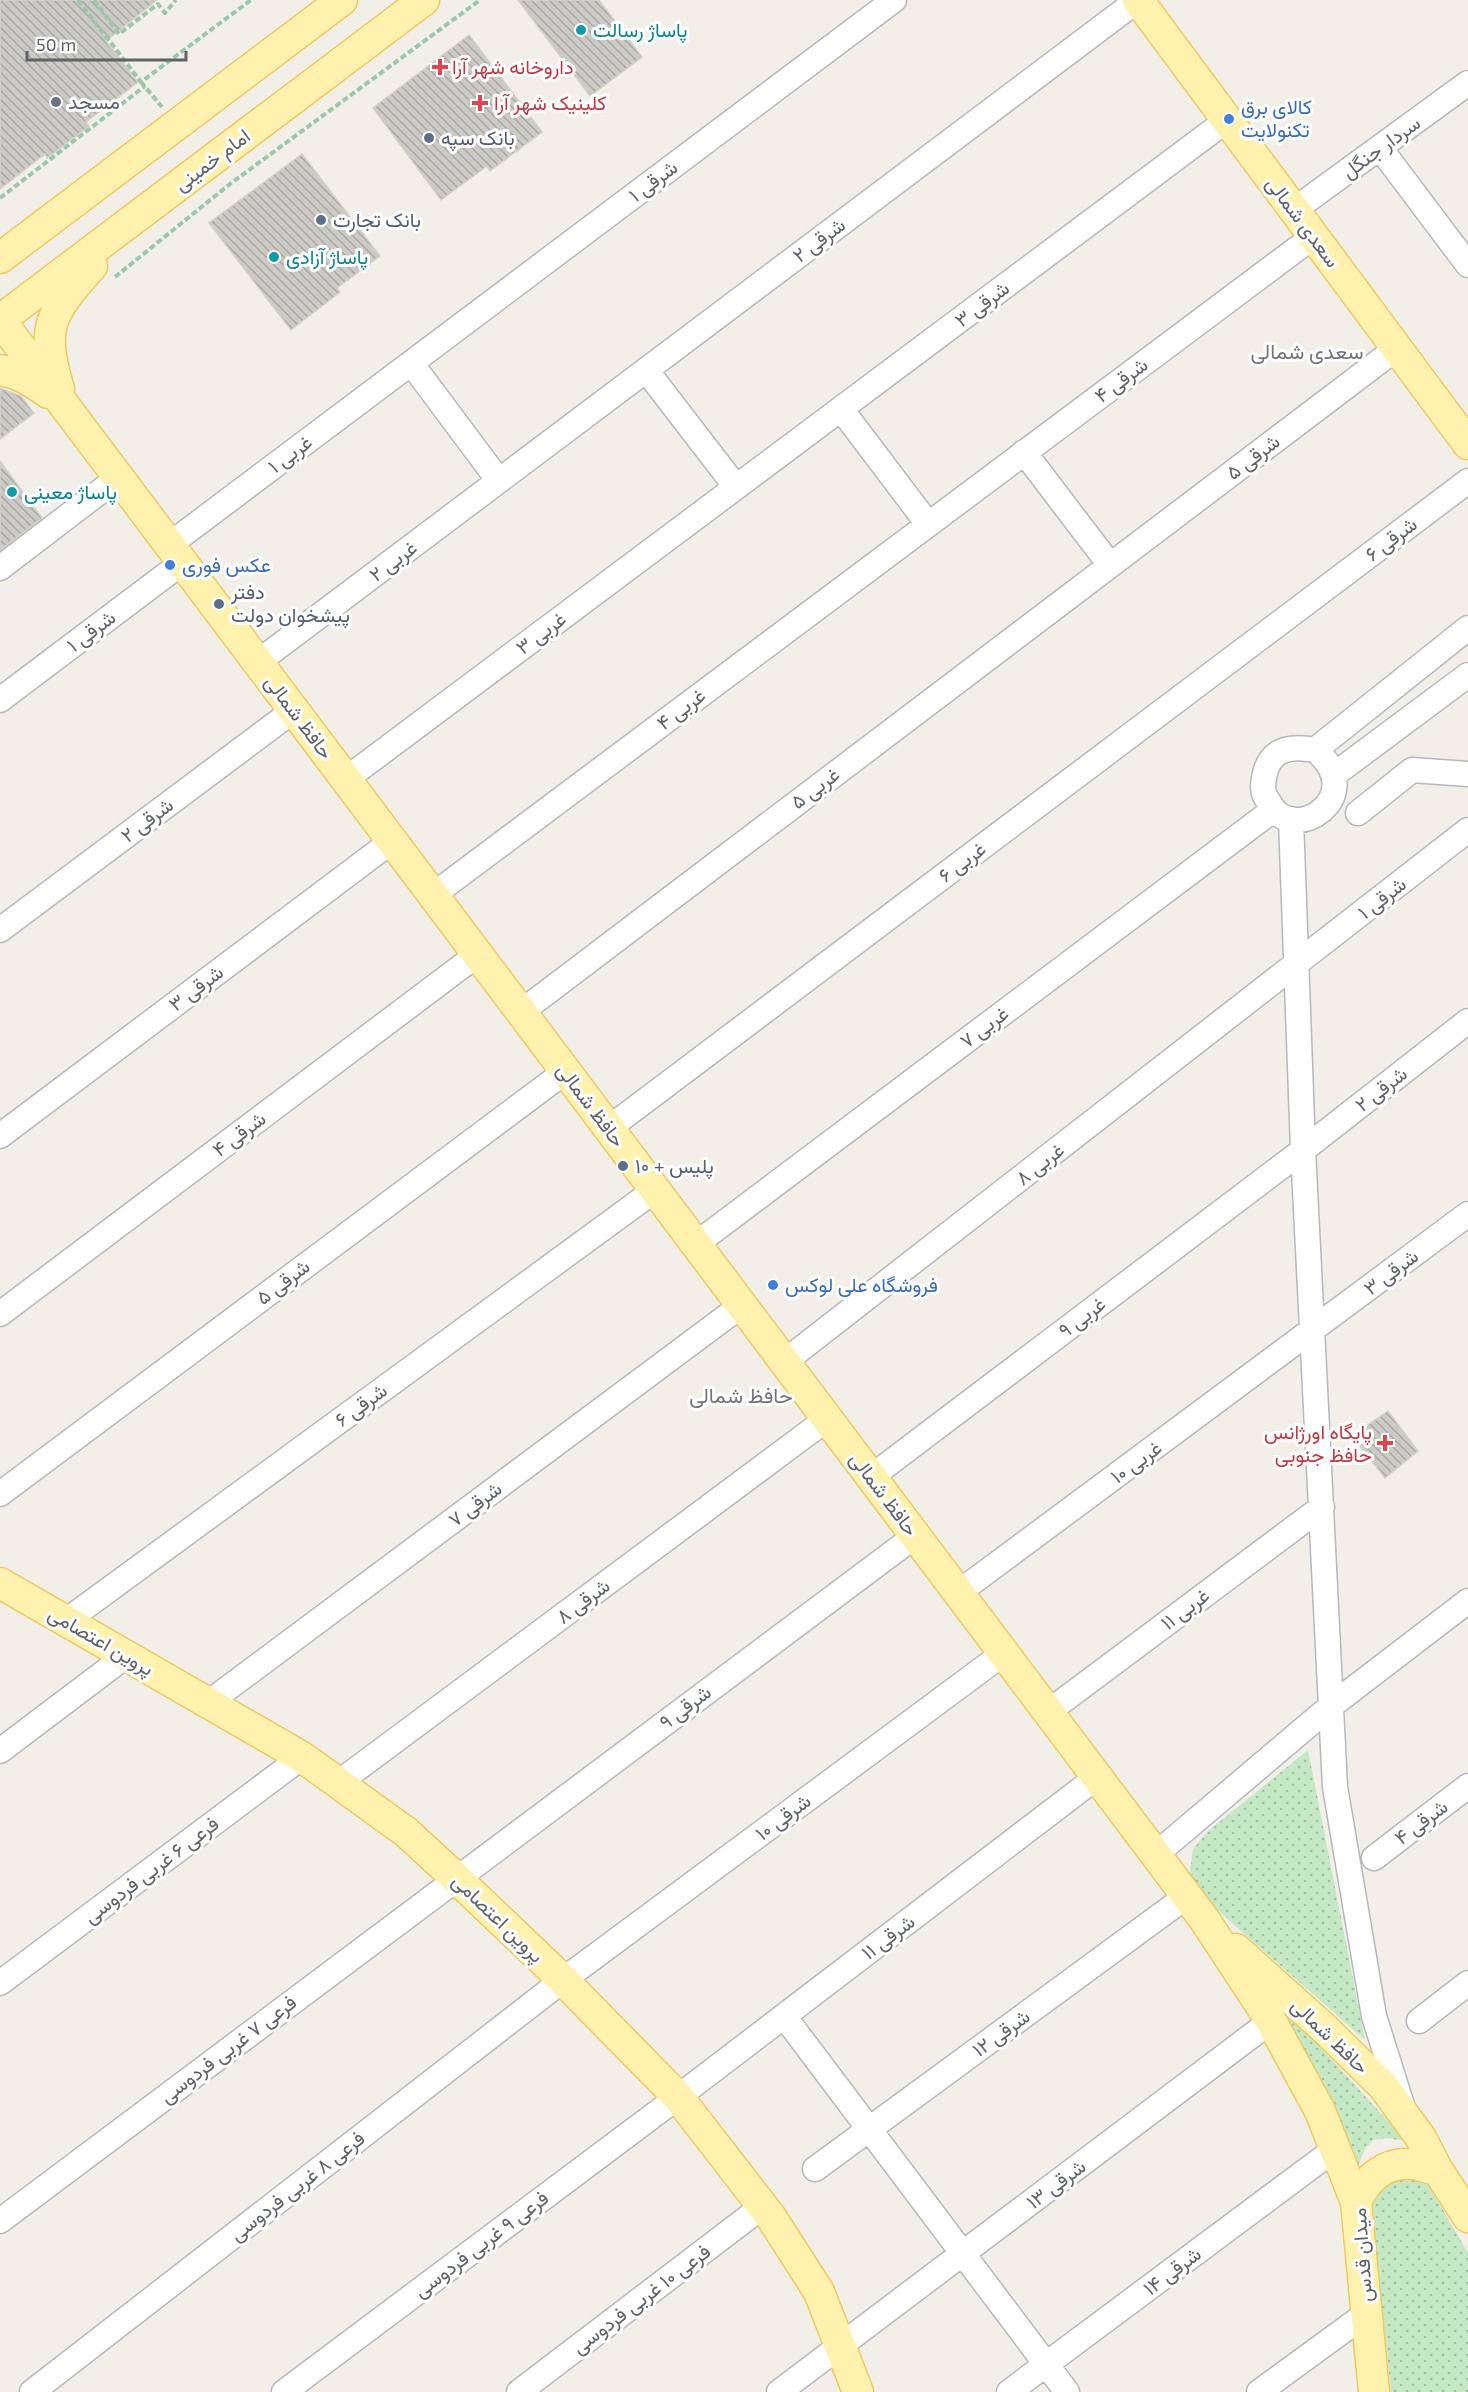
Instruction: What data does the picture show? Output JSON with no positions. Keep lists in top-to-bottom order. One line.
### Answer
{"streets":{"main road":["امام خمینی","سعدی شمالی","حافظ شمالی","پروین اعتصامی","میدان قدس"],"street":["سردار جنگل","۱ شرقی","۲ شرقی","۳ شرقی","۴ شرقی","۱ غربی","۵ شرقی","۶ شرقی","۲ غربی","۳ غربی","۴ غربی","۵ غربی","۶ غربی","۷ غربی","۸ غربی","۹ غربی","۱۰ غربی","۷ شرقی","۸ شرقی","۱۱ غربی","شرقی ۹","شرقی ۱۰","فرعی ۶ غربی فردوسی","۱۱ شرقی","۱۲ شرقی","فرعی ۷ غربی فردوسی","۱۳ شرقی","فرعی ۸ غربی فردوسی","فرعی ۹ غربی فردوسی","۱۴ شرقی","فرعی ۱۰ غربی فردوسی"]},"crossings":[["سردار جنگل","سعدی شمالی"],["امام خمینی","حافظ شمالی"],["۱ شرقی","۱ غربی"],["۱ شرقی","حافظ شمالی"],["۱ شرقی","۸ غربی"],["سعدی شمالی","۲ شرقی"],["سعدی شمالی","۳ شرقی"],["سعدی شمالی","۴ شرقی"],["سعدی شمالی","۵ شرقی"],["۲ شرقی","۲ غربی"],["۲ شرقی","حافظ شمالی"],["۲ شرقی","۹ غربی"],["۳ شرقی","۳ غربی"],["۳ شرقی","حافظ شمالی"],["۳ شرقی","۱۰ غربی"],["۴ شرقی","۴ غربی"],["۴ شرقی","حافظ شمالی"],["۱ غربی","حافظ شمالی"],["۵ شرقی","حافظ شمالی"],["۵ شرقی","۵ غربی"],["۶ شرقی","حافظ شمالی"],["۶ شرقی","۶ غربی"],["۶ شرقی","پروین اعتصامی"],["۲ غربی","حافظ شمالی"],["۳ غربی","حافظ شمالی"],["۴ غربی","حافظ شمالی"],["حافظ شمالی","۵ غربی"],["حافظ شمالی","۶ غربی"],["حافظ شمالی","۷ غربی"],["حافظ شمالی","۸ غربی"],["حافظ شمالی","۹ غربی"],["حافظ شمالی","۱۰ غربی"],["حافظ شمالی","۷ شرقی"],["حافظ شمالی","۸ شرقی"],["حافظ شمالی","۱۱ غربی"],["حافظ شمالی","شرقی ۹"],["حافظ شمالی","شرقی ۱۰"],["حافظ شمالی","۱۱ شرقی"],["حافظ شمالی","۱۲ شرقی"],["حافظ شمالی","۱۳ شرقی"],["حافظ شمالی","میدان قدس"],["حافظ شمالی","۱۴ شرقی"],["۷ شرقی","پروین اعتصامی"],["۸ شرقی","پروین اعتصامی"],["پروین اعتصامی","شرقی ۹"],["پروین اعتصامی","شرقی ۱۰"],["پروین اعتصامی","فرعی ۶ غربی فردوسی"],["پروین اعتصامی","۱۱ شرقی"],["پروین اعتصامی","فرعی ۷ غربی فردوسی"],["پروین اعتصامی","۱۳ شرقی"],["پروین اعتصامی","فرعی ۸ غربی فردوسی"],["پروین اعتصامی","فرعی ۹ غربی فردوسی"],["پروین اعتصامی","فرعی ۱۰ غربی فردوسی"],["شرقی ۹","فرعی ۷ غربی فردوسی"],["شرقی ۱۰","فرعی ۸ غربی فردوسی"],["۱۱ شرقی","فرعی ۹ غربی فردوسی"]],"districts":["سعدی شمالی","حافظ شمالی"],"places":{"other":["پاساژ رسالت","مسجد","کالای برق تکنولایت","بانک سپه","بانک تجارت","پاساژ آزادی","پاساژ معینی","عکس فوری","دفتر پیشخوان دولت","پلیس + ۱۰","فروشگاه علی لوکس"],"health":["داروخانه شهر آرا","کلینیک شهر آرا","پایگاه اورژانس حافظ جنوبی"]},"scale_bar":"50 m"}
